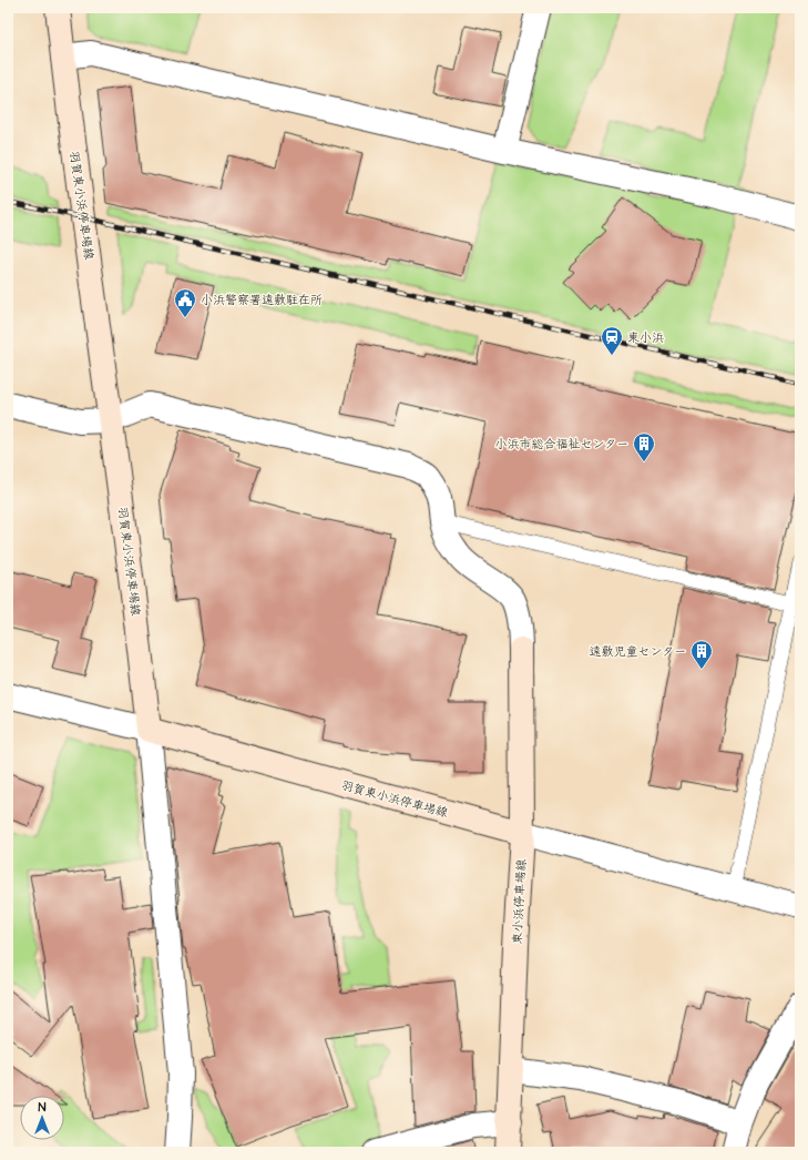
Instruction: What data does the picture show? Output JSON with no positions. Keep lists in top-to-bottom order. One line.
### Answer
{"streets":{"main road":["羽賀東小浜停車場線","東小浜停車場線"]},"crossings":[["羽賀東小浜停車場線","東小浜停車場線"]],"places":{"public building":["小浜警察署遠敷駐在所"],"station":["東小浜"],"building":["小浜市総合福祉センター","遠敷児童センター"]},"north":"top"}
